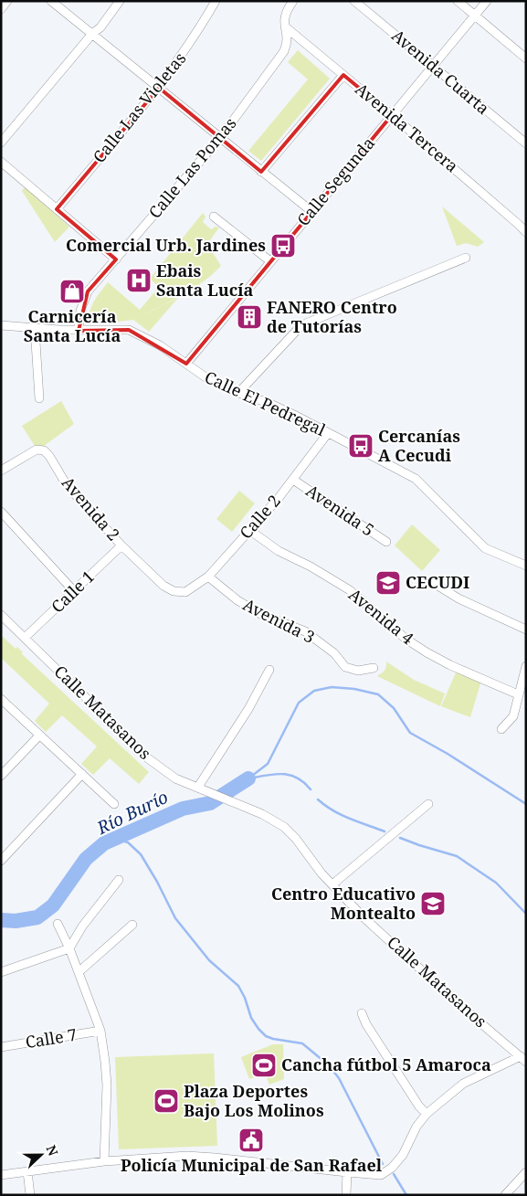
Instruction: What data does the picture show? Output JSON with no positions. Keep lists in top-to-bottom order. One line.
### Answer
{"streets":{"street":["Avenida Cuarta","Calle Las Violetas","Avenida Tercera","Calle Las Pomas","Calle Segunda","Calle El Pedregal","Avenida 2","Avenida 5","Calle 2","Calle 1","Avenida 4","Avenida 3","Calle Matasanos","Calle 7"]},"crossings":[["Avenida Cuarta","Calle Segunda"],["Avenida Tercera","Calle Las Pomas"],["Avenida Tercera","Calle Segunda"],["Calle Las Pomas","Calle El Pedregal"],["Calle Segunda","Calle El Pedregal"],["Calle El Pedregal","Calle 2"],["Avenida 2","Calle 2"],["Avenida 2","Calle 1"],["Avenida 5","Calle 2"],["Calle 2","Avenida 4"],["Calle 2","Avenida 3"],["Calle 1","Calle Matasanos"]],"water":["Río Burío"],"places":{"bus stop":["Comercial Urb. Jardines","Cercanías A Cecudi"],"hospital":["Ebais Santa Lucía"],"shop":["Carnicería Santa Lucía"],"building":["FANERO Centro de Tutorías"],"school or university":["CECUDI","Centro Educativo Montealto"],"sports":["Cancha fútbol 5 Amaroca","Plaza Deportes Bajo Los Molinos"],"public building":["Policía Municipal de San Rafael"]},"north":"right"}
